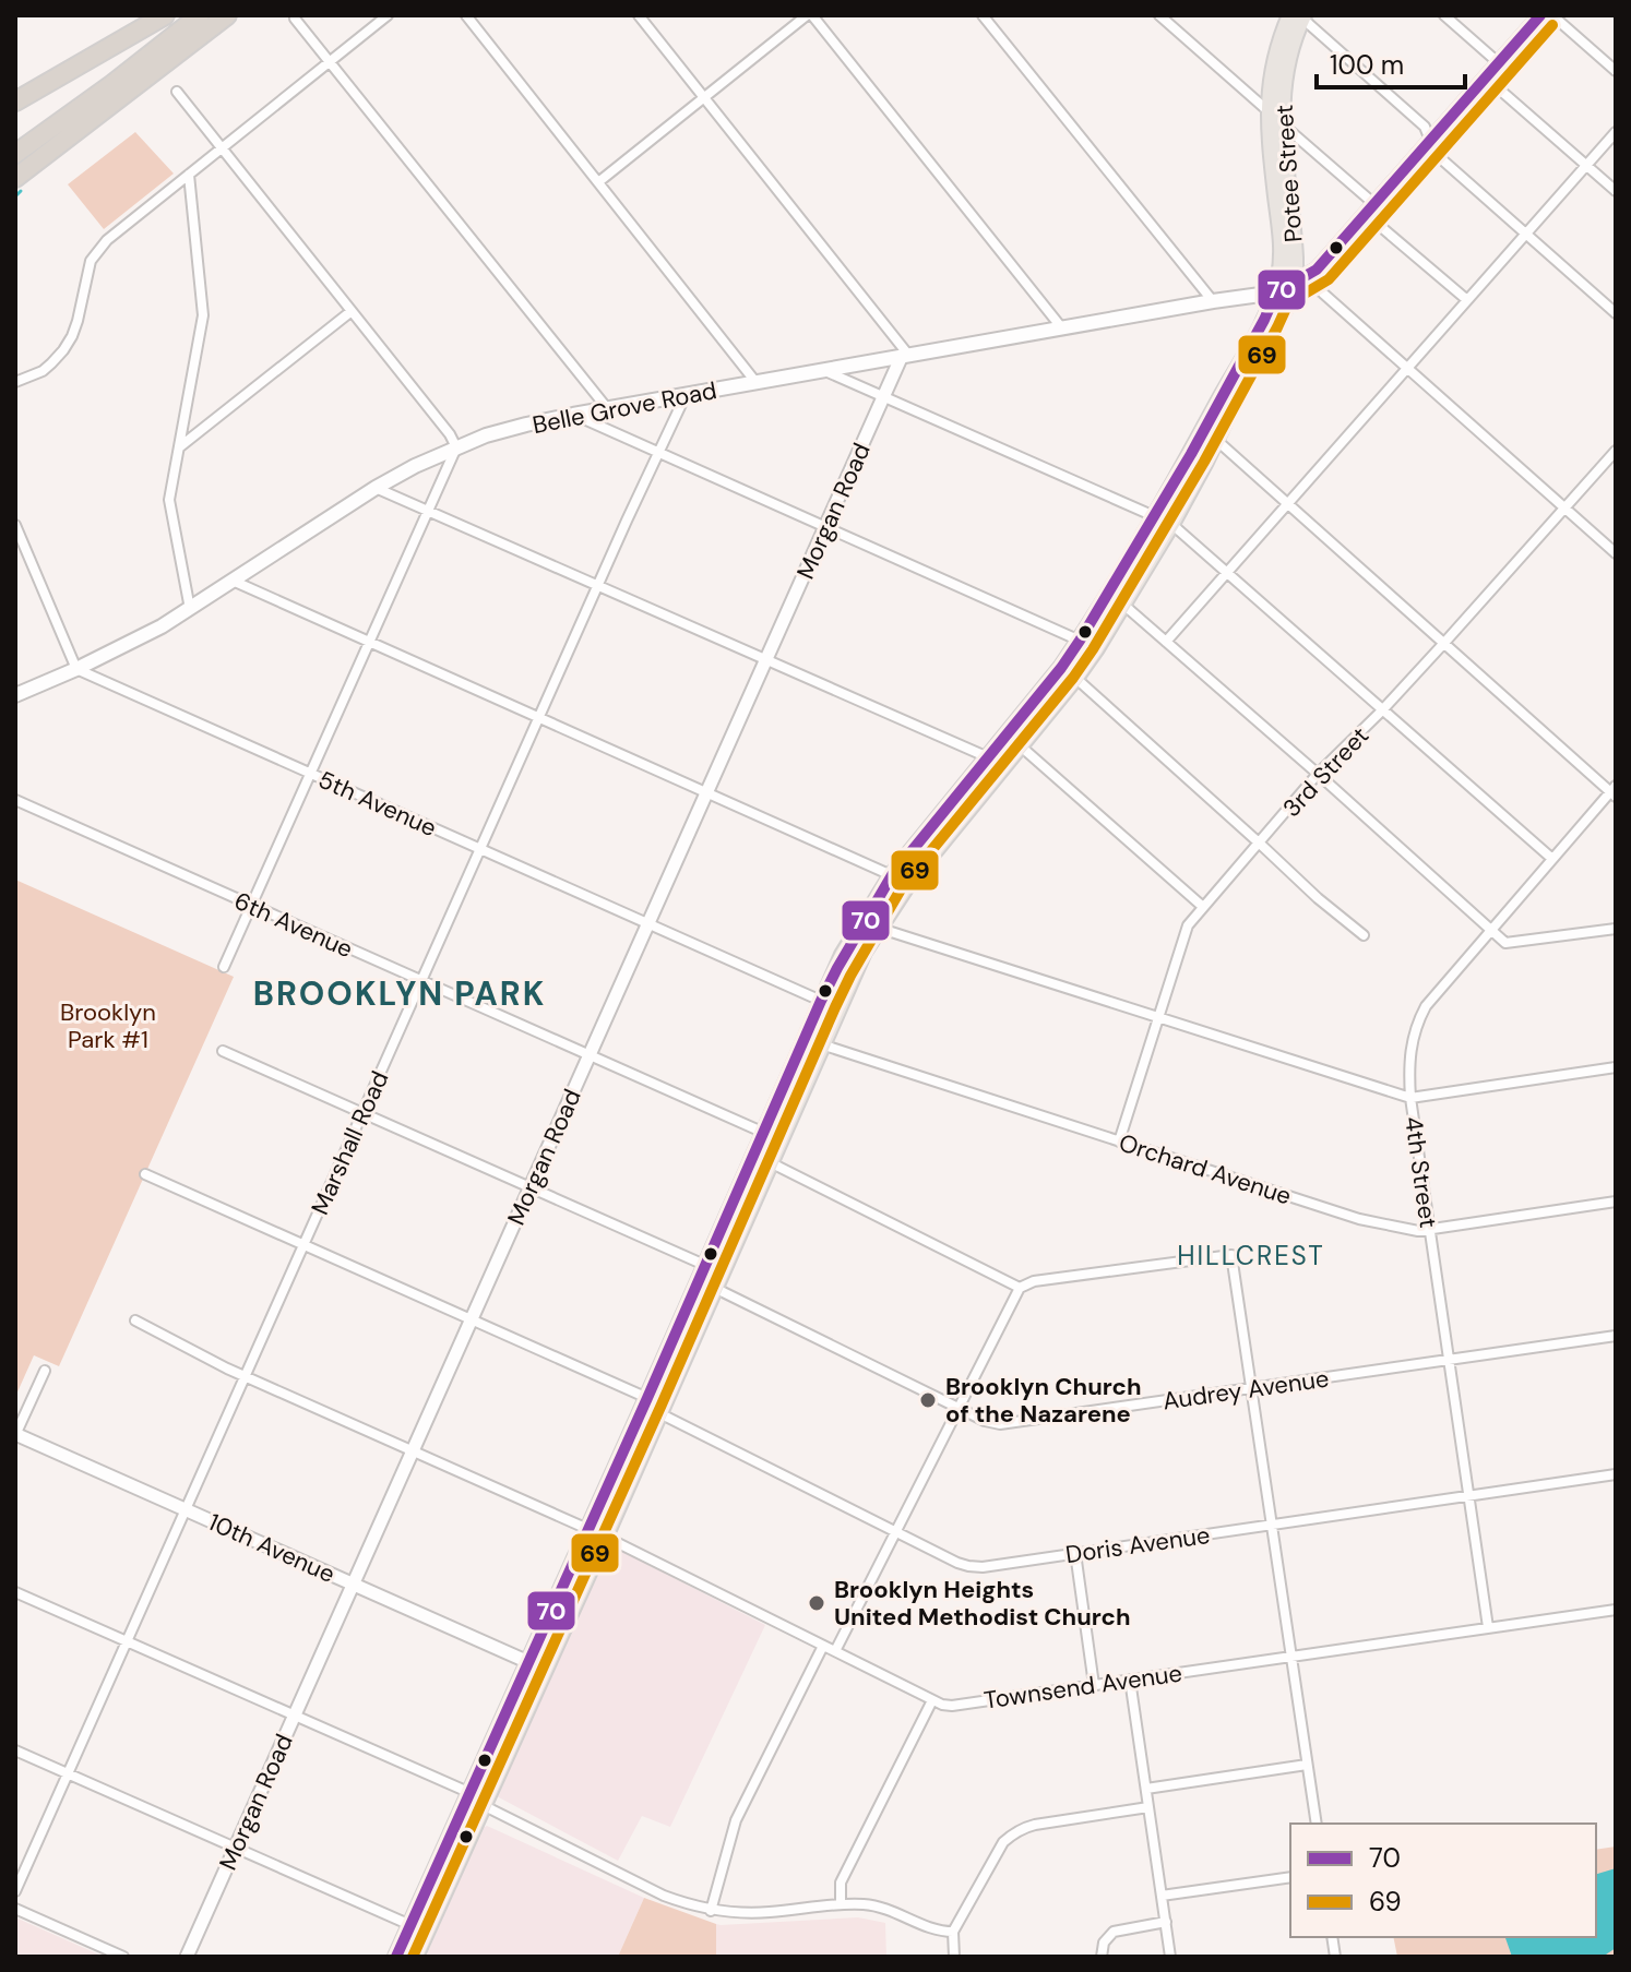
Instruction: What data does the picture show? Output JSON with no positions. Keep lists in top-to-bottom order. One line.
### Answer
{"streets":{"main road":["Potee Street","Belle Grove Road"],"street":["Morgan Road","3rd Street","5th Avenue","6th Avenue","Marshall Road","Orchard Avenue","4th Street","Audrey Avenue","Doris Avenue","10th Avenue","Townsend Avenue"]},"crossings":[["Potee Street","Belle Grove Road"],["Potee Street","5th Avenue"],["Potee Street","6th Avenue"],["Potee Street","Orchard Avenue"],["Potee Street","Audrey Avenue"],["Potee Street","Doris Avenue"],["Potee Street","10th Avenue"],["Potee Street","Townsend Avenue"],["Belle Grove Road","Morgan Road"],["Belle Grove Road","5th Avenue"],["Belle Grove Road","Marshall Road"],["Morgan Road","5th Avenue"],["Morgan Road","6th Avenue"],["Morgan Road","10th Avenue"],["Morgan Road","Townsend Avenue"],["3rd Street","Orchard Avenue"],["5th Avenue","Marshall Road"],["6th Avenue","Marshall Road"],["Marshall Road","10th Avenue"],["Marshall Road","Townsend Avenue"],["Orchard Avenue","4th Street"],["4th Street","Audrey Avenue"],["4th Street","Doris Avenue"],["4th Street","Townsend Avenue"]],"districts":["BROOKLYN PARK","HILLCREST"],"parks":["Brooklyn Park #1"],"places":["Brooklyn Church of the Nazarene","Brooklyn Heights United Methodist Church"],"lines":["transit line 70","transit line 69"],"legend":["70","69"],"scale_bar":"100 m"}
